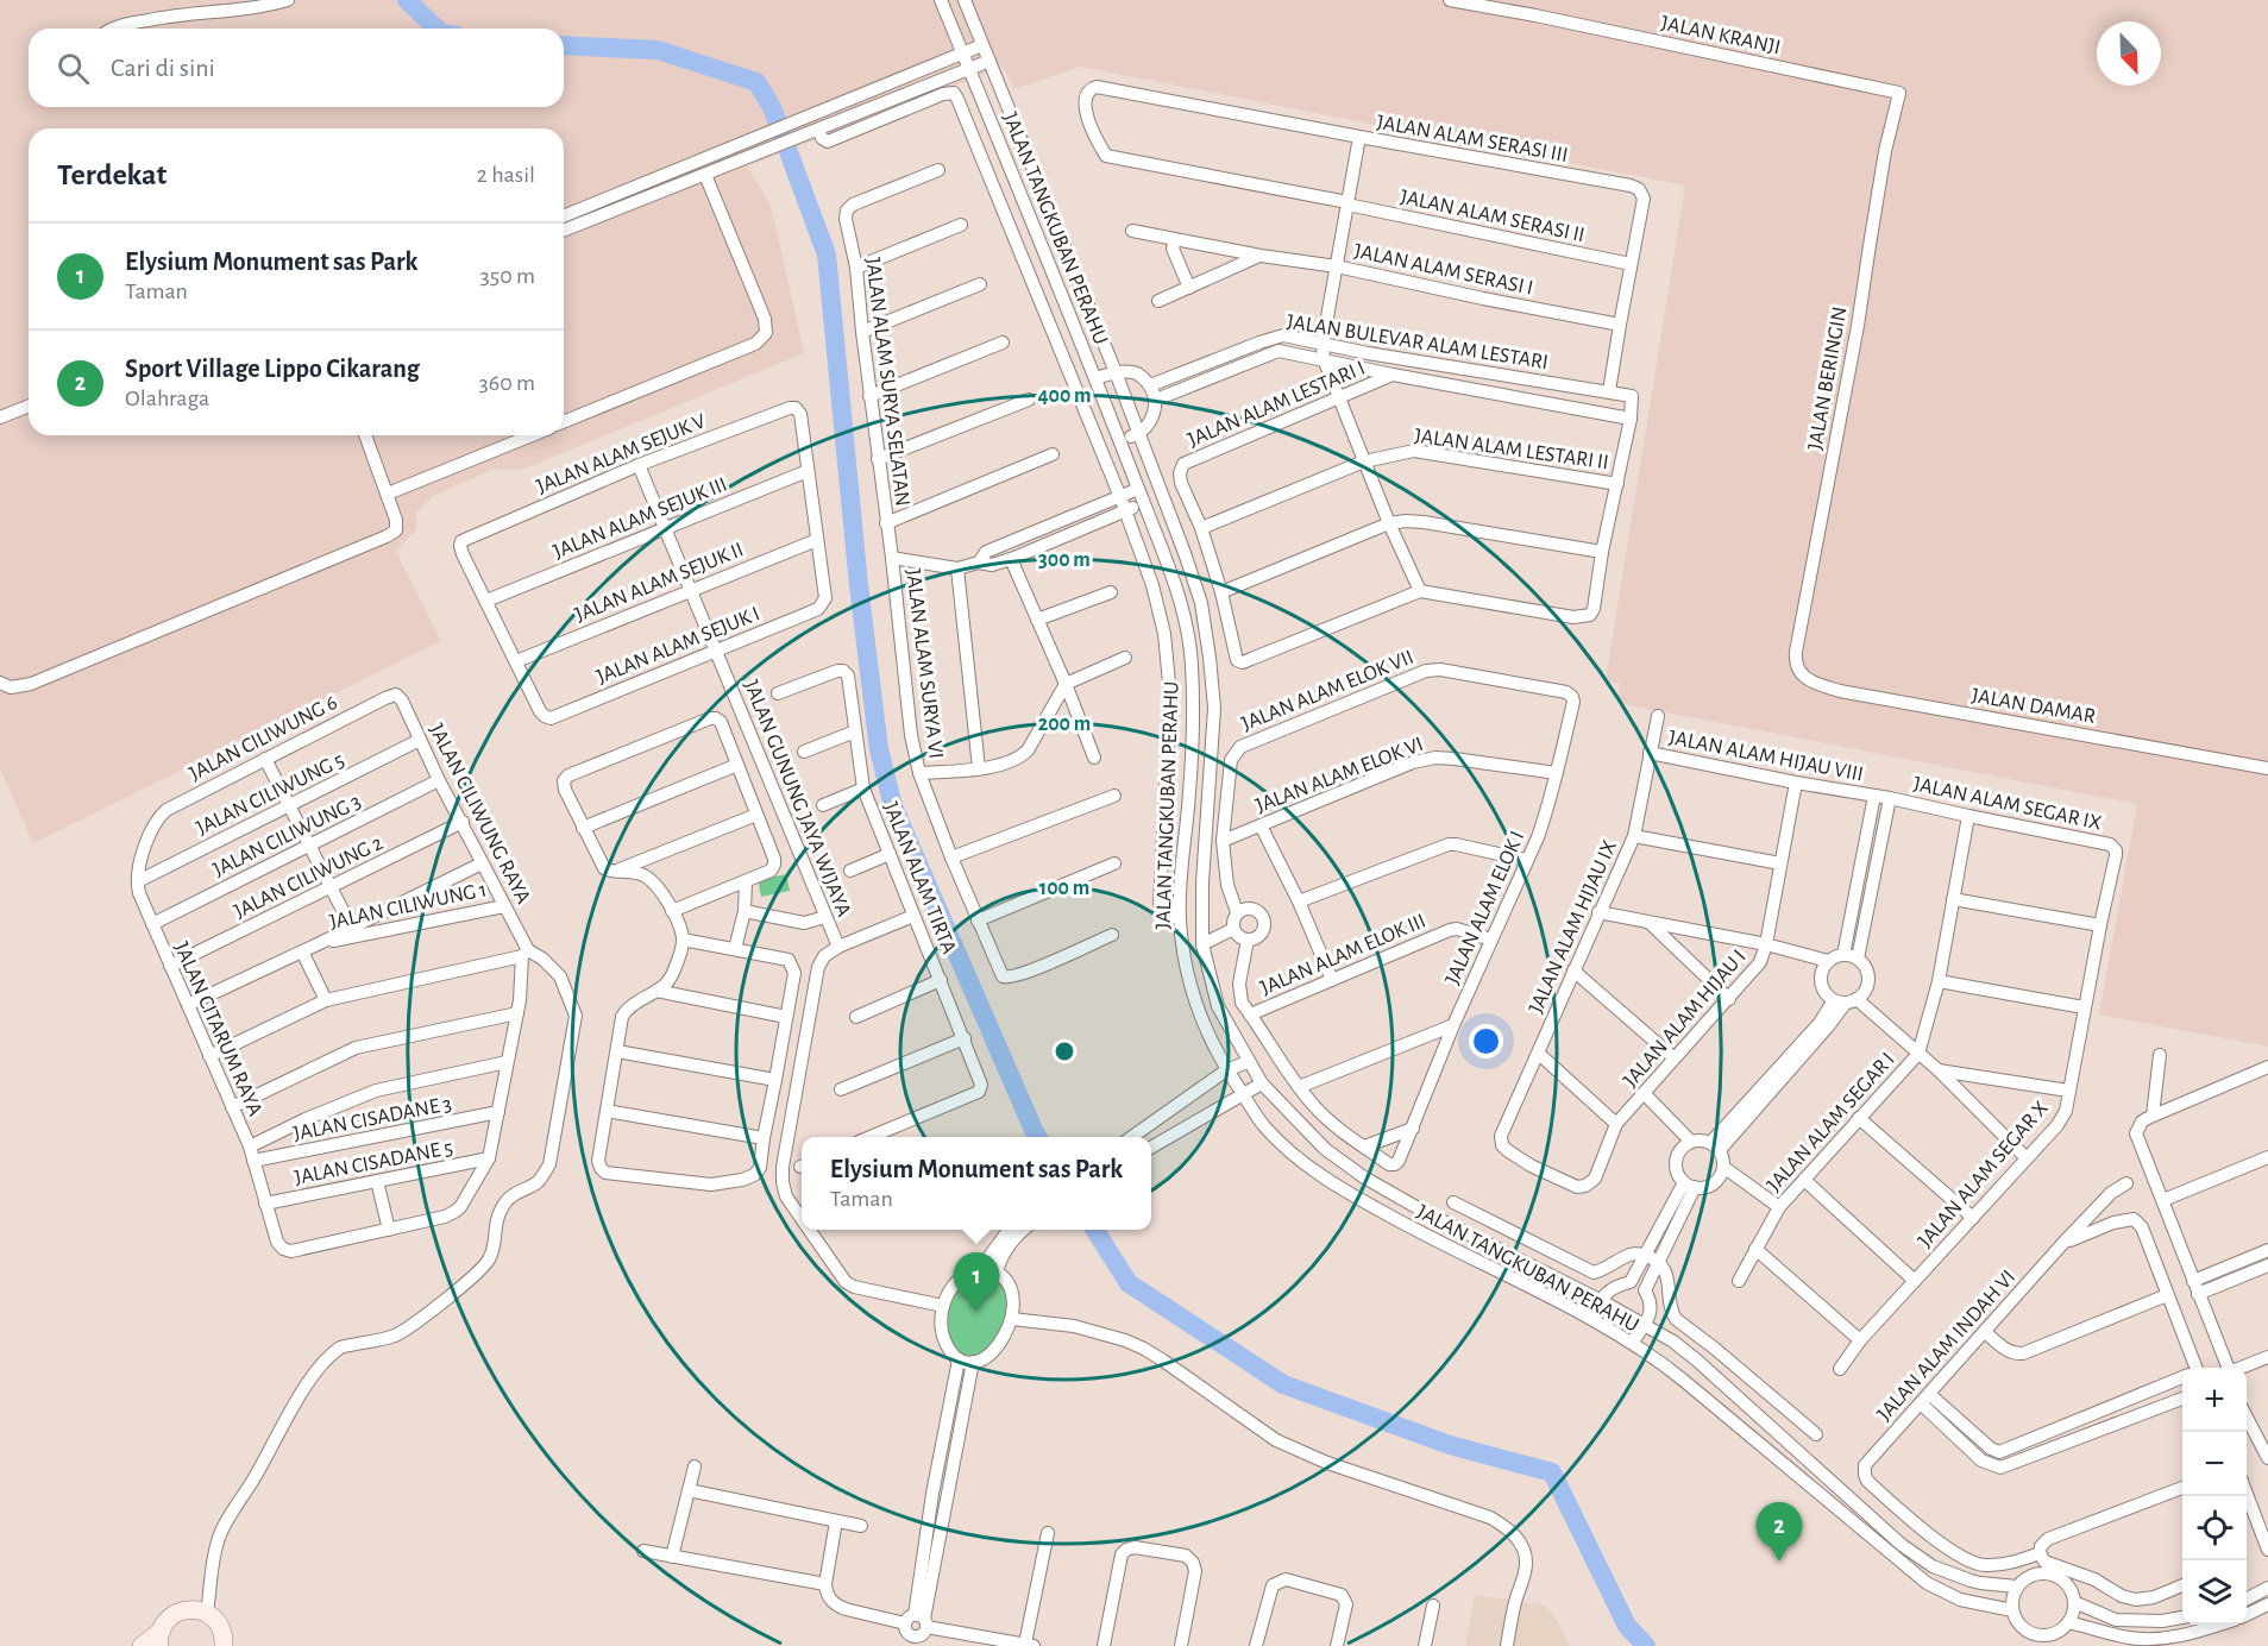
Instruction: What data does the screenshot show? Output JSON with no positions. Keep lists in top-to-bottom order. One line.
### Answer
{"streets":{"street":["JALAN KRANJI","JALAN ALAM SERASI III","JALAN ALAM SERASI II","JALAN TANGKUBAN PERAHU","JALAN ALAM SERASI I","JALAN BULEVAR ALAM LESTARI","JALAN BERINGIN","JALAN ALAM SURYA SELATAN","JALAN ALAM LESTARI I","JALAN ALAM LESTARI II","JALAN ALAM SEJUK V","JALAN ALAM SEJUK III","JALAN ALAM SEJUK II","JALAN ALAM SEJUK I","JALAN ALAM SURYA VI","JALAN ALAM ELOK VII","JALAN DAMAR","JALAN CILIWUNG 6","JALAN ALAM HIJAU VIII","JALAN ALAM ELOK VI","JALAN CILIWUNG 5","JALAN GUNUNG JAYA WIJAYA","JALAN ALAM SEGAR IX","JALAN CILIWUNG RAYA","JALAN CILIWUNG 3","JALAN CILIWUNG 2","JALAN ALAM TIRTA","JALAN CILIWUNG 1","JALAN ALAM ELOK I","JALAN ALAM HIJAU IX","JALAN ALAM ELOK III","JALAN ALAM HIJAU I","JALAN CITARUM RAYA","JALAN CISADANE 3","JALAN ALAM SEGAR I","JALAN CISADANE 5","JALAN ALAM SEGAR X","JALAN ALAM INDAH VI"]},"crossings":[["JALAN KRANJI","JALAN BERINGIN"],["JALAN ALAM SERASI III","JALAN ALAM SERASI II"],["JALAN ALAM SERASI III","JALAN ALAM SERASI I"],["JALAN ALAM SERASI III","JALAN BULEVAR ALAM LESTARI"],["JALAN BULEVAR ALAM LESTARI","JALAN ALAM LESTARI I"],["JALAN BERINGIN","JALAN DAMAR"],["JALAN ALAM SURYA SELATAN","JALAN ALAM SURYA VI"],["JALAN ALAM LESTARI I","JALAN ALAM LESTARI II"],["JALAN ALAM SEJUK V","JALAN ALAM SEJUK III"],["JALAN ALAM SEJUK V","JALAN GUNUNG JAYA WIJAYA"],["JALAN ALAM SEJUK III","JALAN GUNUNG JAYA WIJAYA"],["JALAN ALAM SEJUK II","JALAN ALAM SEJUK I"],["JALAN ALAM SEJUK II","JALAN GUNUNG JAYA WIJAYA"],["JALAN ALAM SEJUK I","JALAN GUNUNG JAYA WIJAYA"],["JALAN ALAM ELOK VII","JALAN ALAM ELOK VI"],["JALAN ALAM ELOK VII","JALAN ALAM ELOK I"],["JALAN CILIWUNG 6","JALAN CILIWUNG 5"],["JALAN CILIWUNG 6","JALAN CILIWUNG RAYA"],["JALAN CILIWUNG 6","JALAN CITARUM RAYA"],["JALAN ALAM HIJAU VIII","JALAN ALAM SEGAR IX"],["JALAN ALAM HIJAU VIII","JALAN ALAM HIJAU IX"],["JALAN ALAM HIJAU VIII","JALAN ALAM HIJAU I"],["JALAN ALAM ELOK VI","JALAN ALAM ELOK I"],["JALAN CILIWUNG 5","JALAN CILIWUNG RAYA"],["JALAN CILIWUNG 5","JALAN CITARUM RAYA"],["JALAN ALAM SEGAR IX","JALAN ALAM SEGAR I"],["JALAN ALAM SEGAR IX","JALAN ALAM SEGAR X"],["JALAN CILIWUNG RAYA","JALAN CILIWUNG 3"],["JALAN CILIWUNG RAYA","JALAN CILIWUNG 2"],["JALAN CILIWUNG RAYA","JALAN CILIWUNG 1"],["JALAN CILIWUNG 3","JALAN CITARUM RAYA"],["JALAN CILIWUNG 2","JALAN CITARUM RAYA"],["JALAN CILIWUNG 1","JALAN CITARUM RAYA"],["JALAN ALAM ELOK I","JALAN ALAM ELOK III"],["JALAN ALAM HIJAU IX","JALAN ALAM HIJAU I"],["JALAN CITARUM RAYA","JALAN CISADANE 3"],["JALAN CITARUM RAYA","JALAN CISADANE 5"]],"north":"bottom right","page":{"search":"Cari di sini","heading":["Terdekat","2 hasil"],"list":[{"mark":"1","name":"Elysium Monument sas Park","note":"Taman","value":"350 m"},{"mark":"2","name":"Sport Village Lippo Cikarang","note":"Olahraga","value":"360 m"}],"popup":["Elysium Monument sas Park","Taman"],"pins":["1","2"],"map_buttons":["+","−"]},"rings":["400 m","300 m","200 m","100 m"]}
